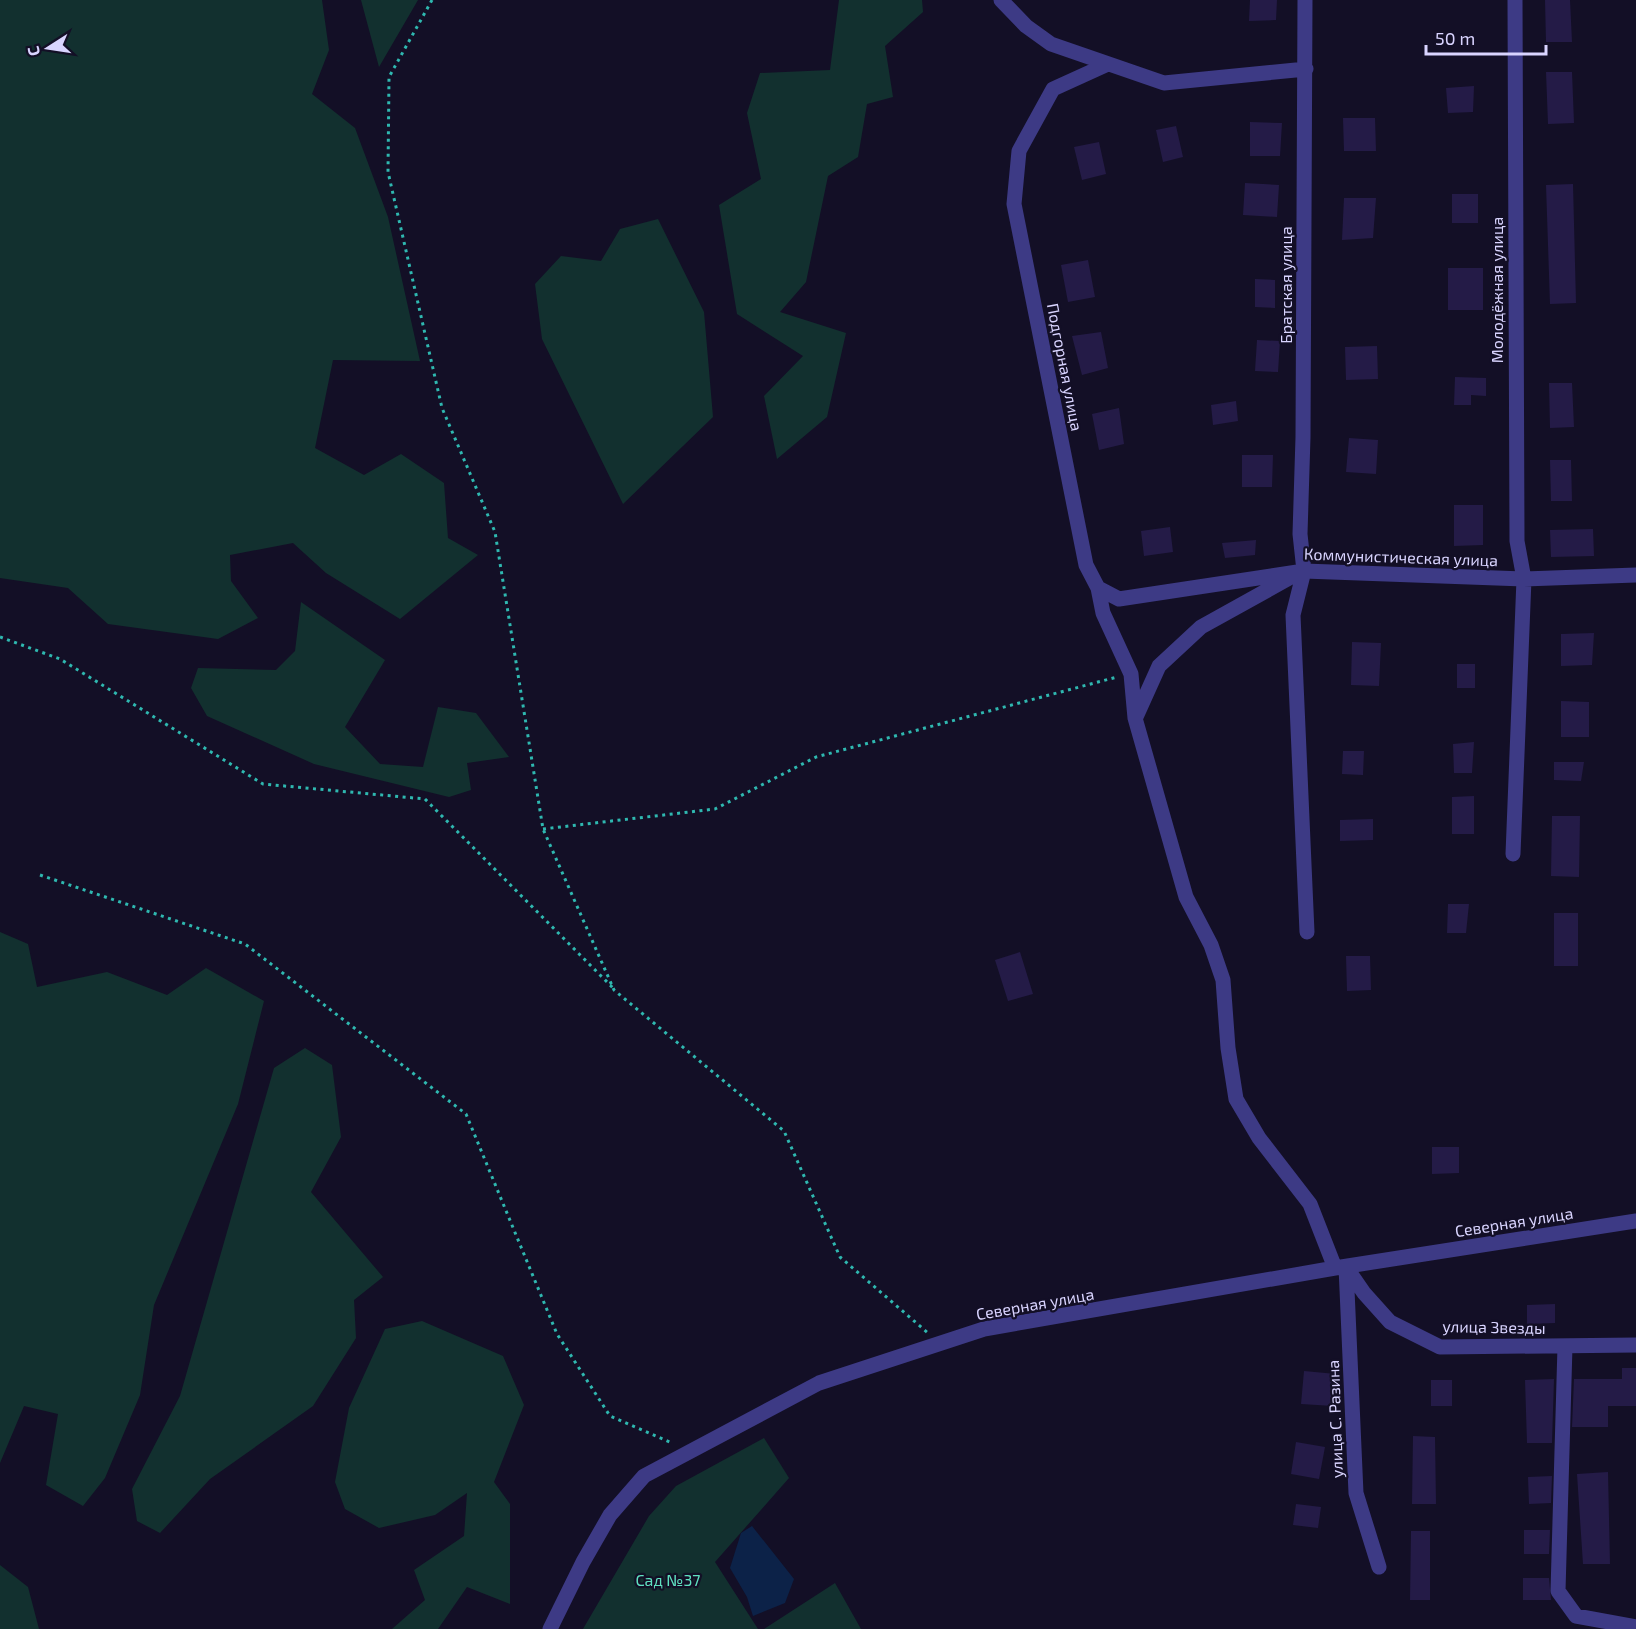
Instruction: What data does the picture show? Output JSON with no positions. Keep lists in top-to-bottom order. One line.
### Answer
{"streets":{"street":["Братская улица","Молодёжная улица","Подгорная улица","Коммунистическая улица","Северная улица","улица Звезды","улица С. Разина"]},"crossings":[["Братская улица","Коммунистическая улица"],["Молодёжная улица","Коммунистическая улица"],["Подгорная улица","Коммунистическая улица"],["Подгорная улица","Северная улица"],["Подгорная улица","улица Звезды"],["Подгорная улица","улица С. Разина"],["Северная улица","улица Звезды"],["Северная улица","улица С. Разина"],["улица Звезды","улица С. Разина"]],"parks":["Сад №37"],"scale_bar":"50 m","north":"left"}
